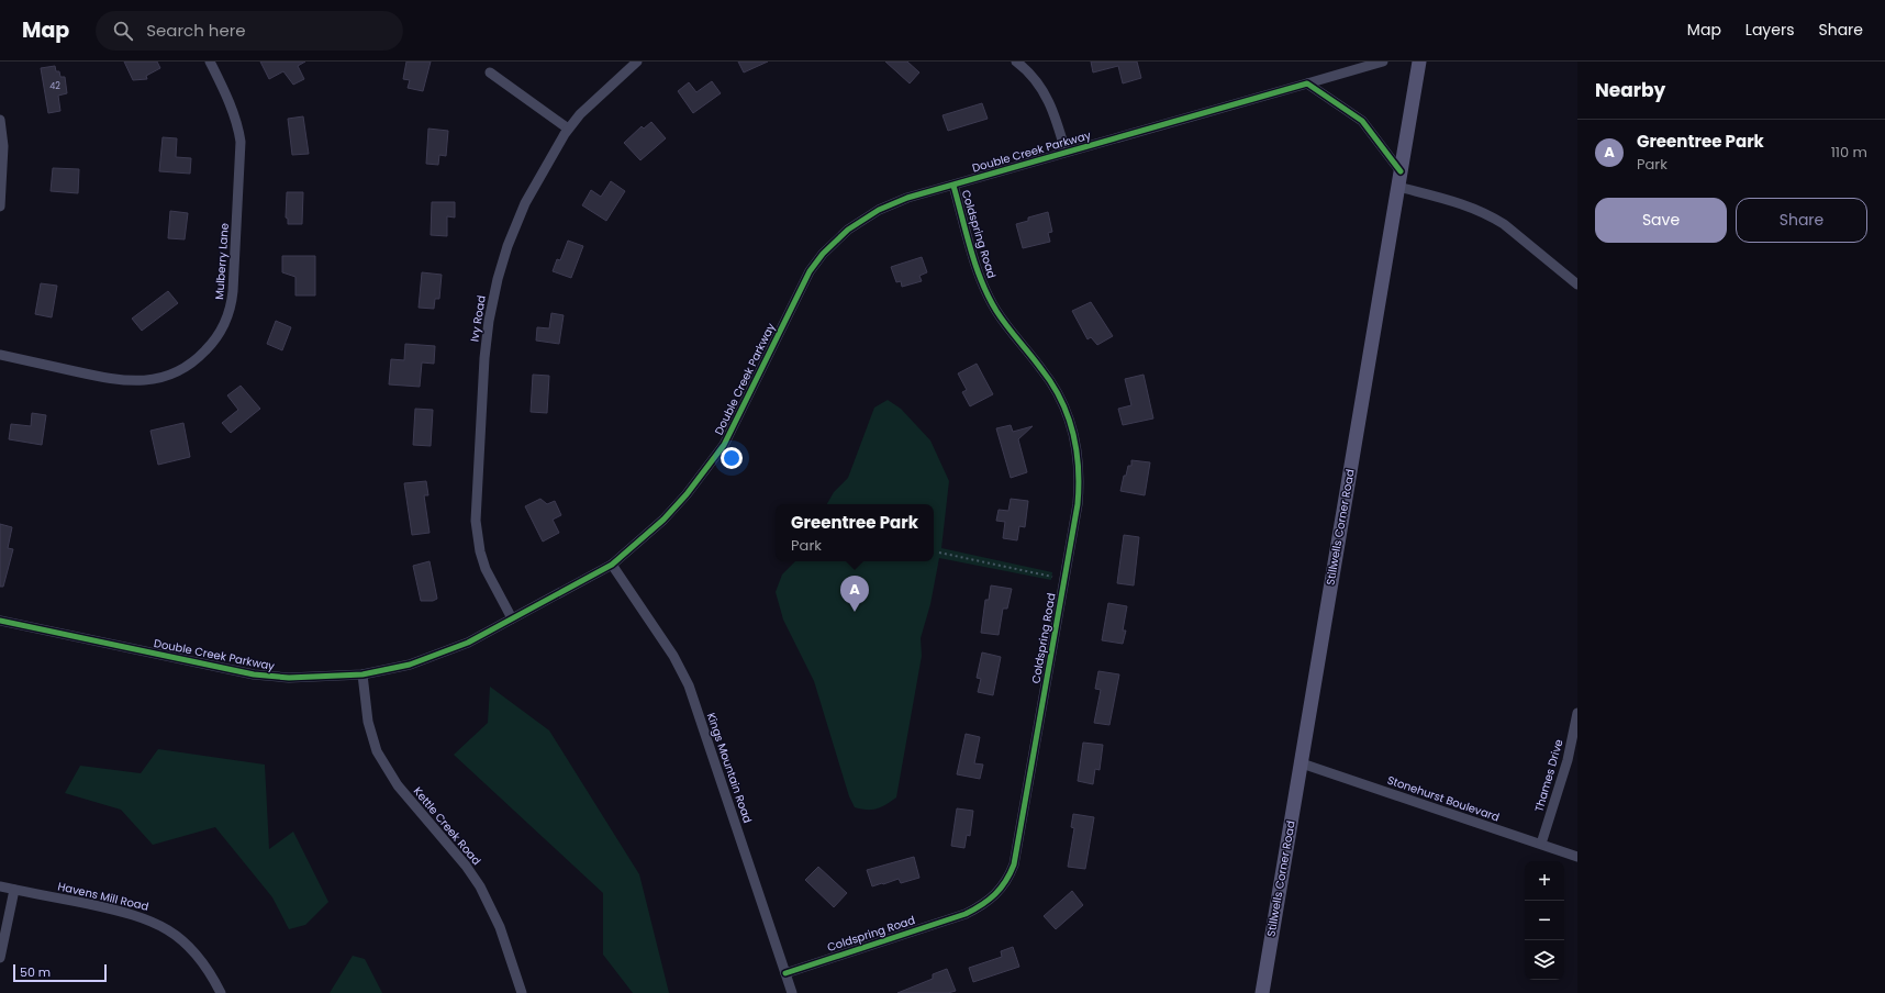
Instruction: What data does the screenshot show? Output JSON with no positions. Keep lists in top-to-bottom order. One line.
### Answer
{"streets":{"street":["Double Creek Parkway","Coldspring Road","Mulberry Lane","Ivy Road","Stillwells Corner Road","Kings Mountain Road","Thames Drive","Stonehurst Boulevard","Kettle Creek Road","Havens Mill Road"]},"crossings":[["Double Creek Parkway","Coldspring Road"],["Double Creek Parkway","Ivy Road"],["Double Creek Parkway","Kings Mountain Road"],["Double Creek Parkway","Kettle Creek Road"],["Coldspring Road","Kings Mountain Road"],["Stillwells Corner Road","Stonehurst Boulevard"],["Thames Drive","Stonehurst Boulevard"]],"house_numbers":["42"],"scale_bar":"50 m","page":{"header":"Map","search":"Search here","nav":["Map","Layers","Share"],"heading":"Nearby","list":[{"mark":"A","name":"Greentree Park","note":"Park","value":"110 m"}],"buttons":["Save","Share"],"popup":["Greentree Park","Park"],"pins":"A","map_buttons":["+","−"],"scale":"50 m"}}
